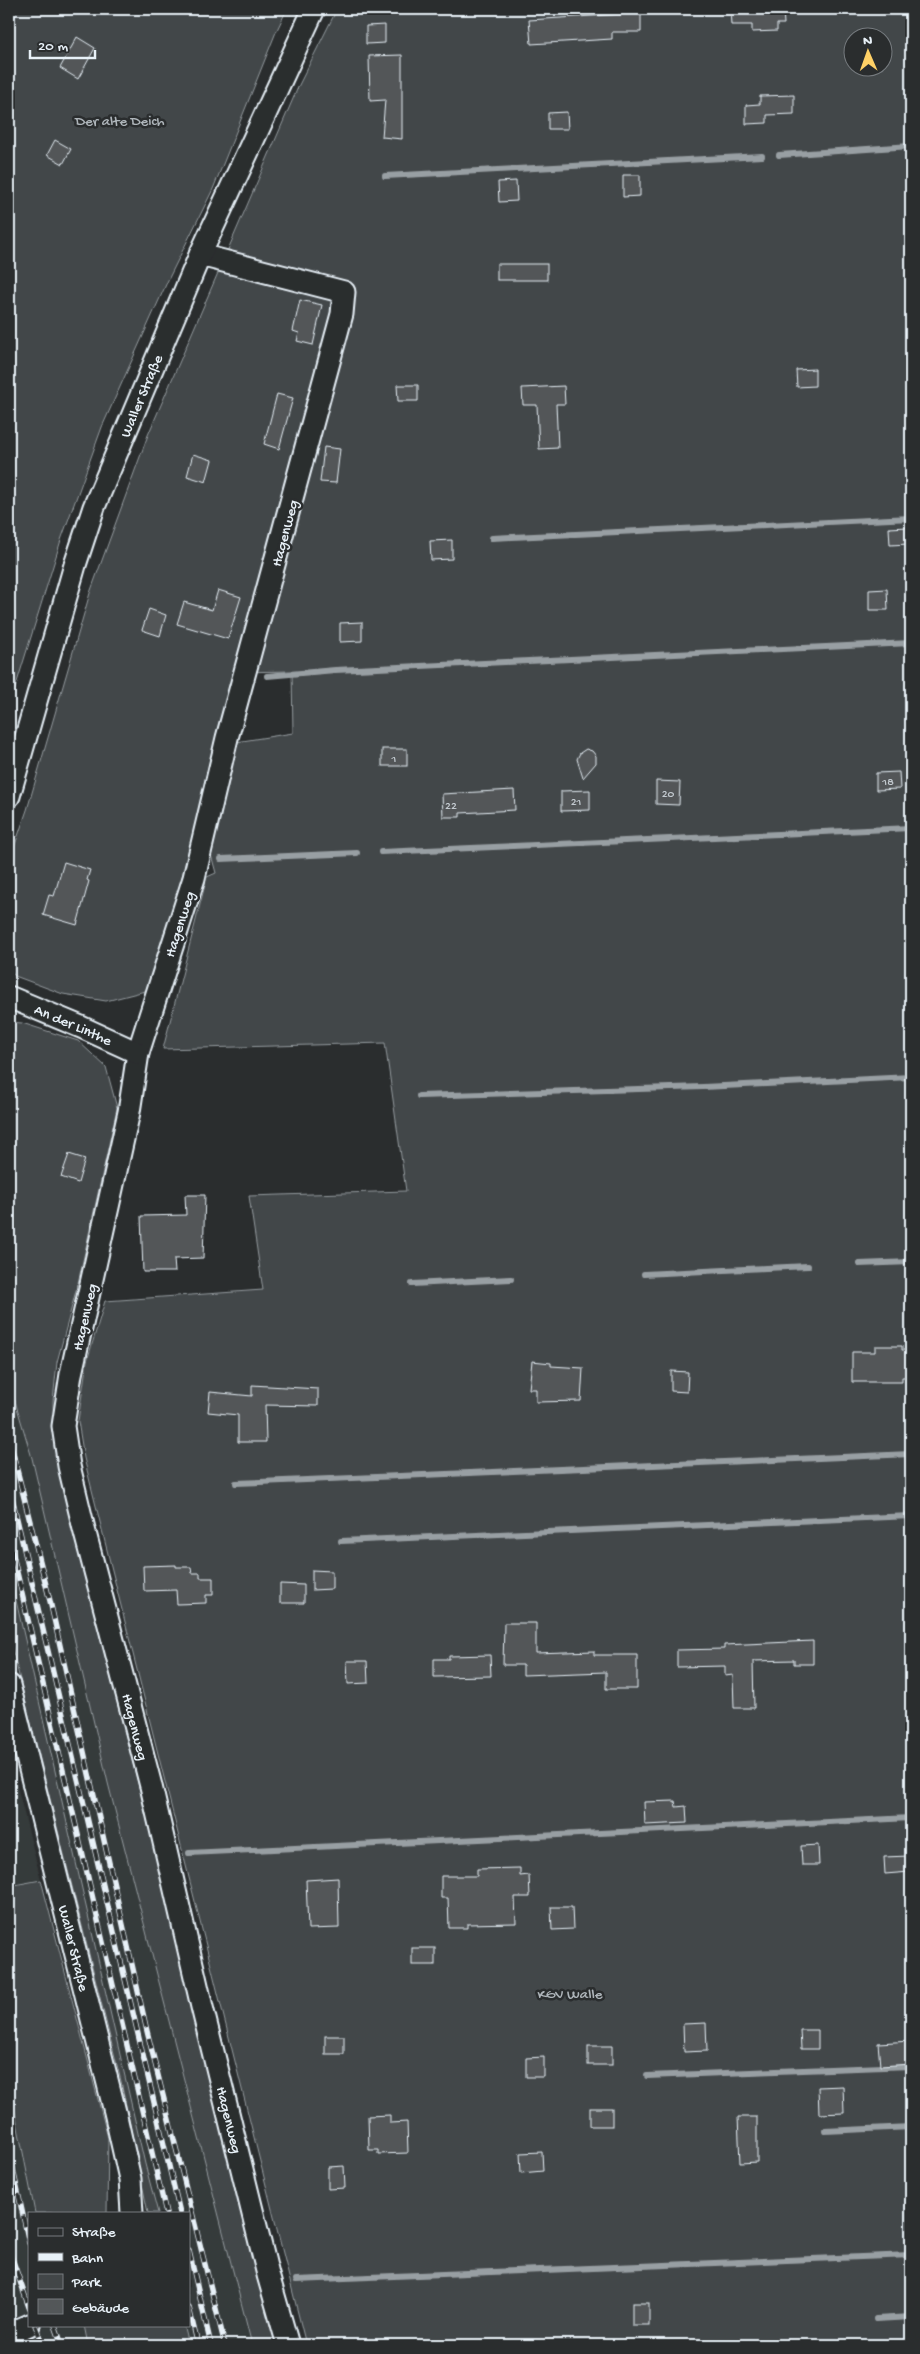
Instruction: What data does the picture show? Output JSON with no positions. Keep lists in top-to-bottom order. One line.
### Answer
{"streets":{"street":["Waller Straße","Hagenweg","An der Linthe"]},"crossings":[["Waller Straße","Hagenweg"],["Hagenweg","An der Linthe"]],"parks":["Der alte Deich","KGV Walle"],"house_numbers":["1","18","20","21","22"],"legend":["Straße","Bahn","Park","Gebäude"],"scale_bar":"20 m","north":"top"}
